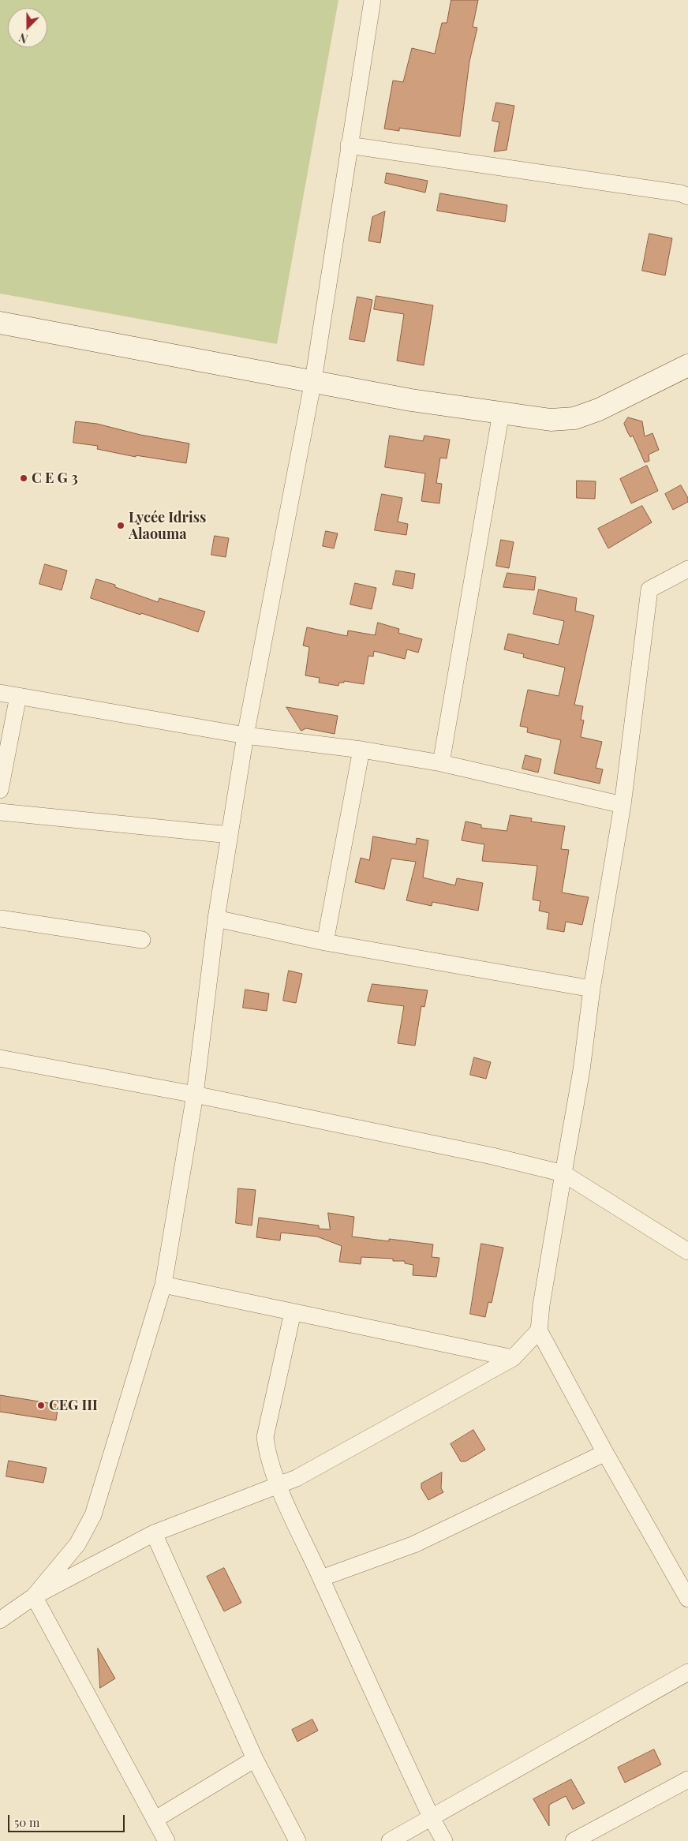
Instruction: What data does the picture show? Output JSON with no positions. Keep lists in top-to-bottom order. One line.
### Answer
{"places":["C E G 3","Lycée Idriss Alaouma","CEG III"],"scale_bar":"50 m","north":"bottom"}
